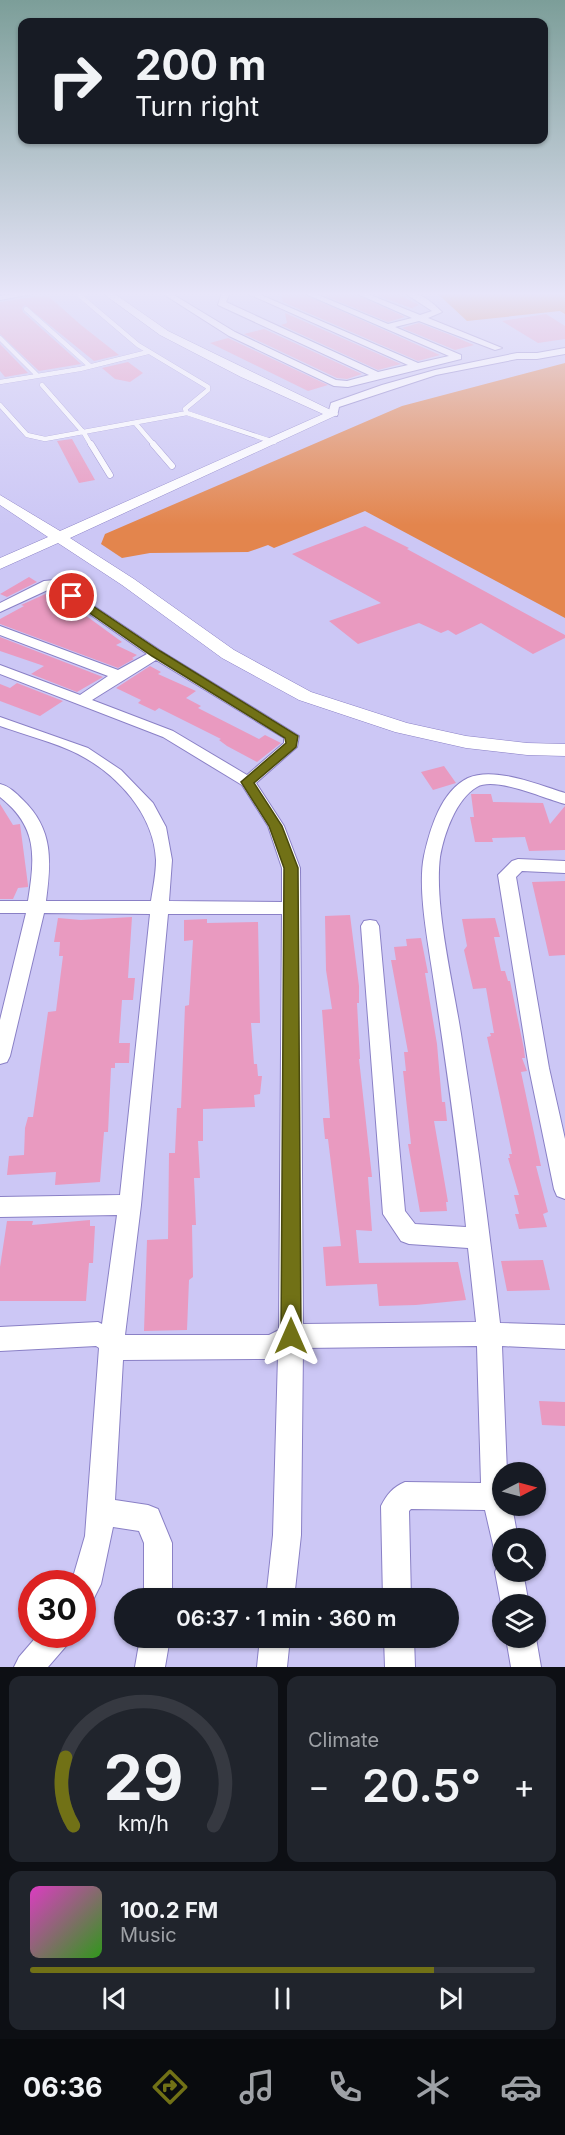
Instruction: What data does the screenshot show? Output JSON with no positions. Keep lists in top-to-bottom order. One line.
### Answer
{"north":"right","page":{"turn":["200 m","Turn right"],"limit":"30","trip":"06:37 · 1 min · 360 m","tile":"Climate","heat":["−","20.5°","+"],"song":["100.2 FM","Music"],"tabs":"06:36","gauge":["29","km/h"]}}
